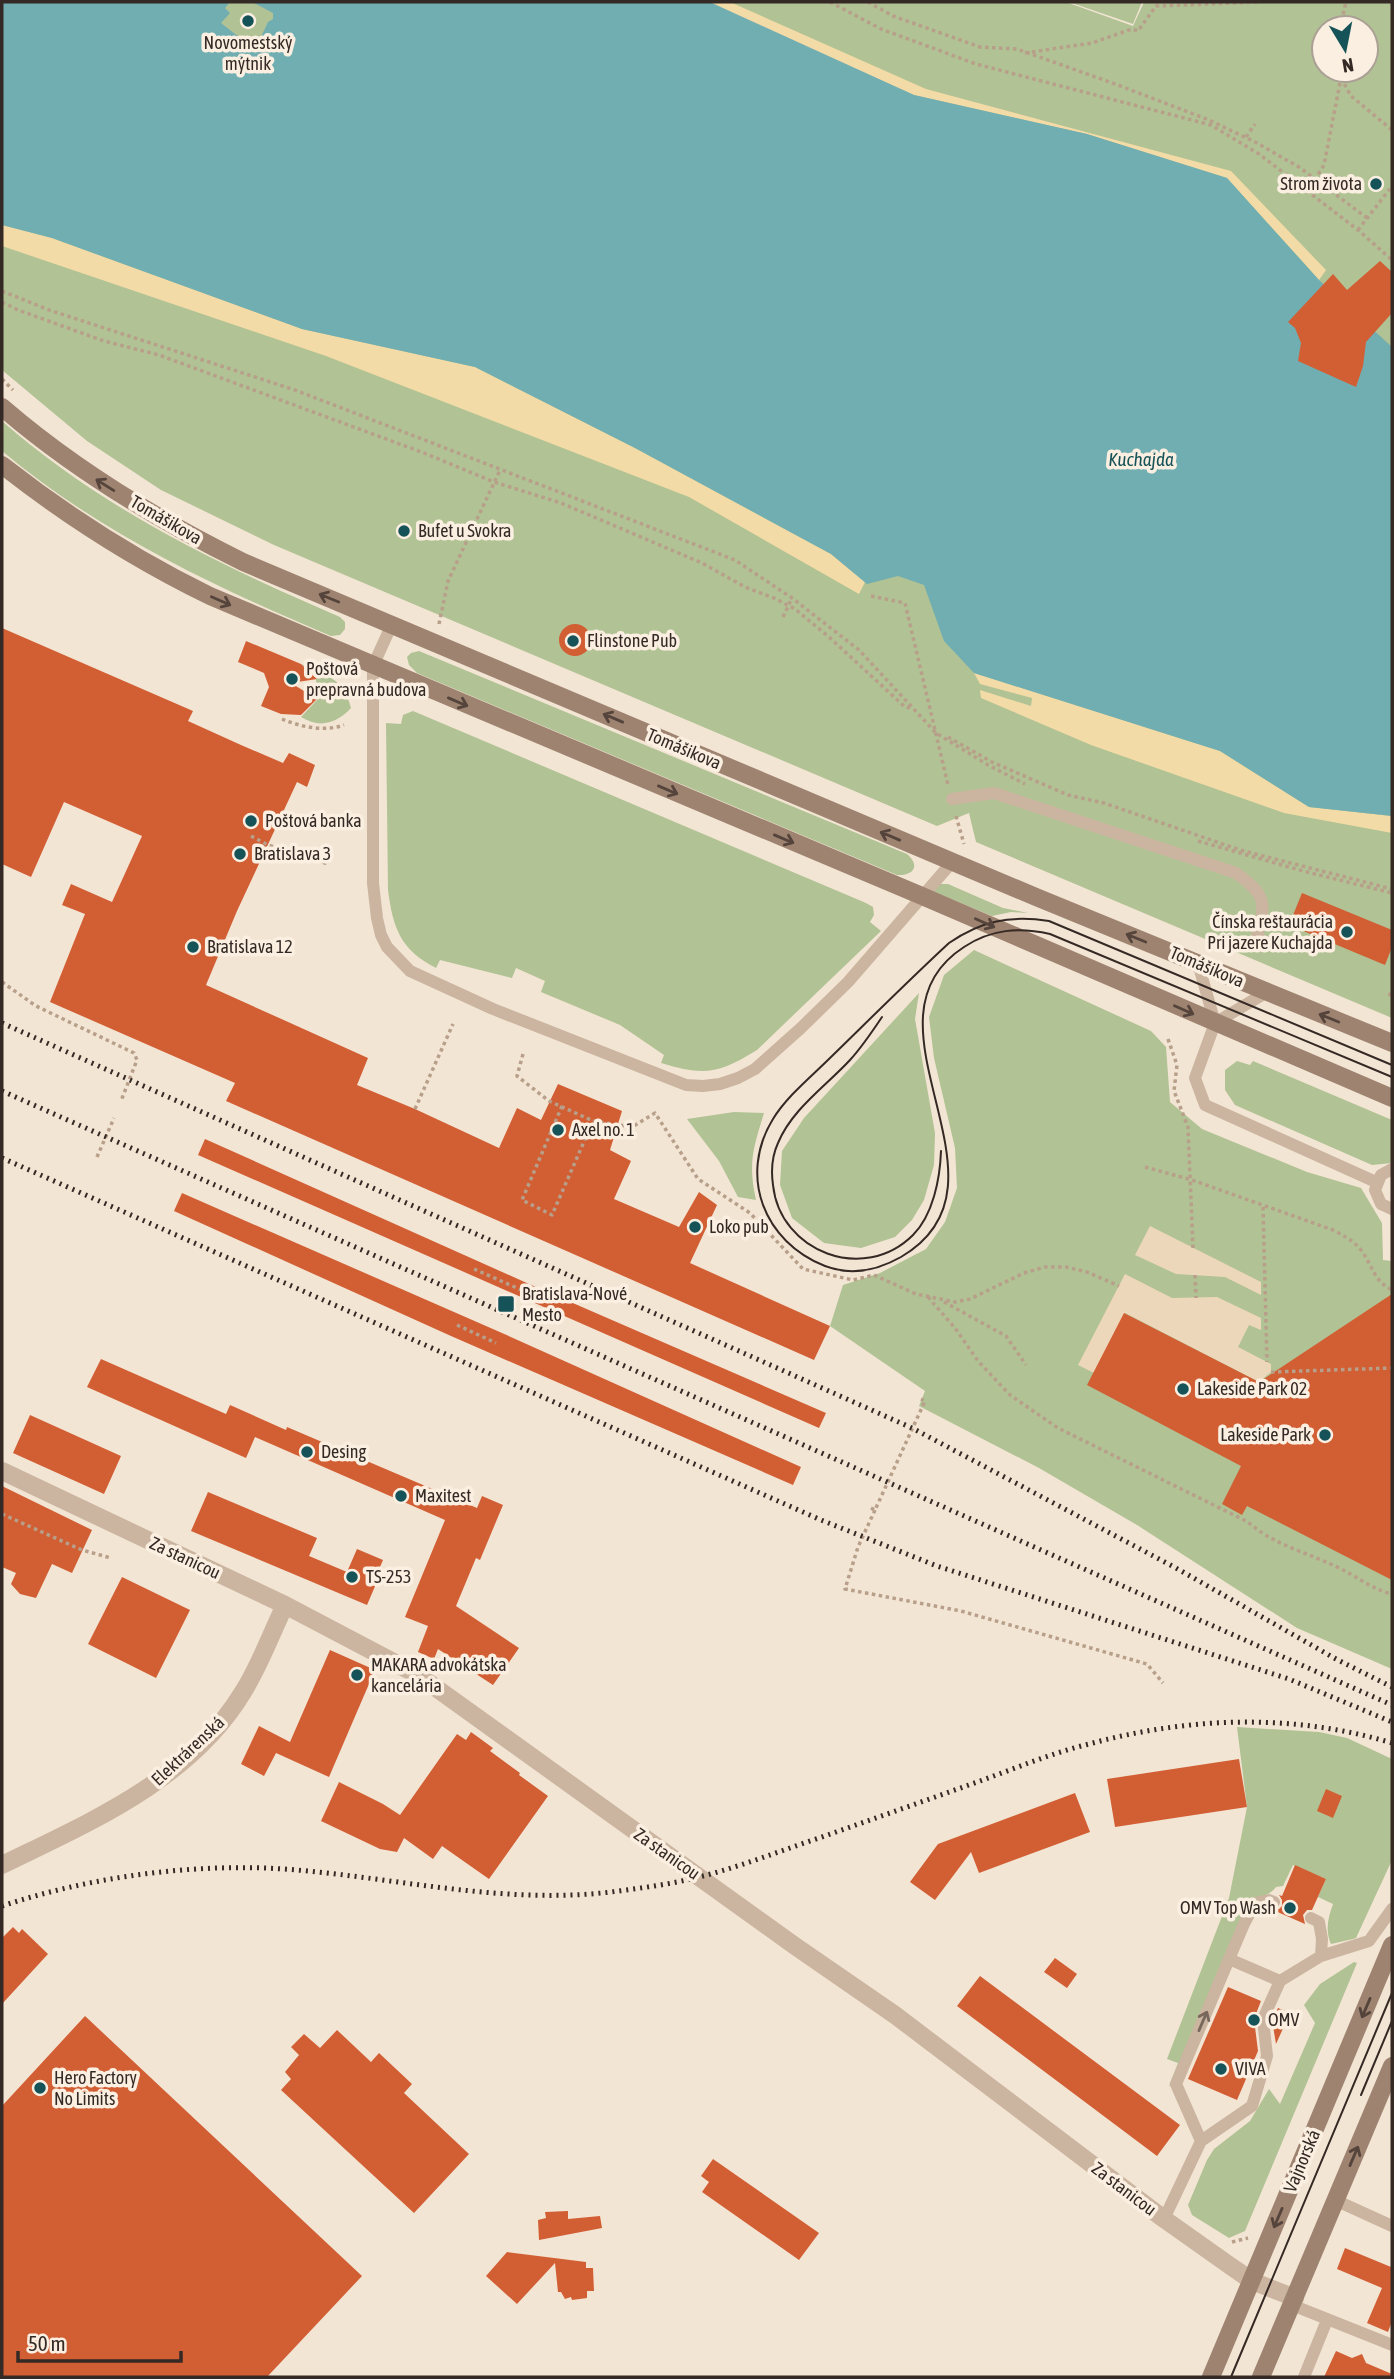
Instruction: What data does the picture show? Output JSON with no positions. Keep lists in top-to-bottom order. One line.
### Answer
{"streets":{"main road":["Tomášikova","Vajnorská"],"street":["Za stanicou","Elektrárenská"]},"crossings":[["Za stanicou","Elektrárenská"],["Za stanicou","Vajnorská"]],"water":["Kuchajda"],"places":{"other":["Novomestský mýtnik","Strom života","Bufet u Svokra","Flinstone Pub","Poštová prepravná budova","Poštová banka","Bratislava 3","Čínska reštaurácia Pri jazere Kuchajda","Bratislava 12","Axel no. 1","Loko pub","Lakeside Park 02","Lakeside Park","Desing","Maxitest","TS-253","MAKARA advokátska kancelária","OMV Top Wash","OMV","VIVA","Hero Factory No Limits"],"transit":["Bratislava-Nové Mesto"]},"scale_bar":"50 m","north":"bottom"}
